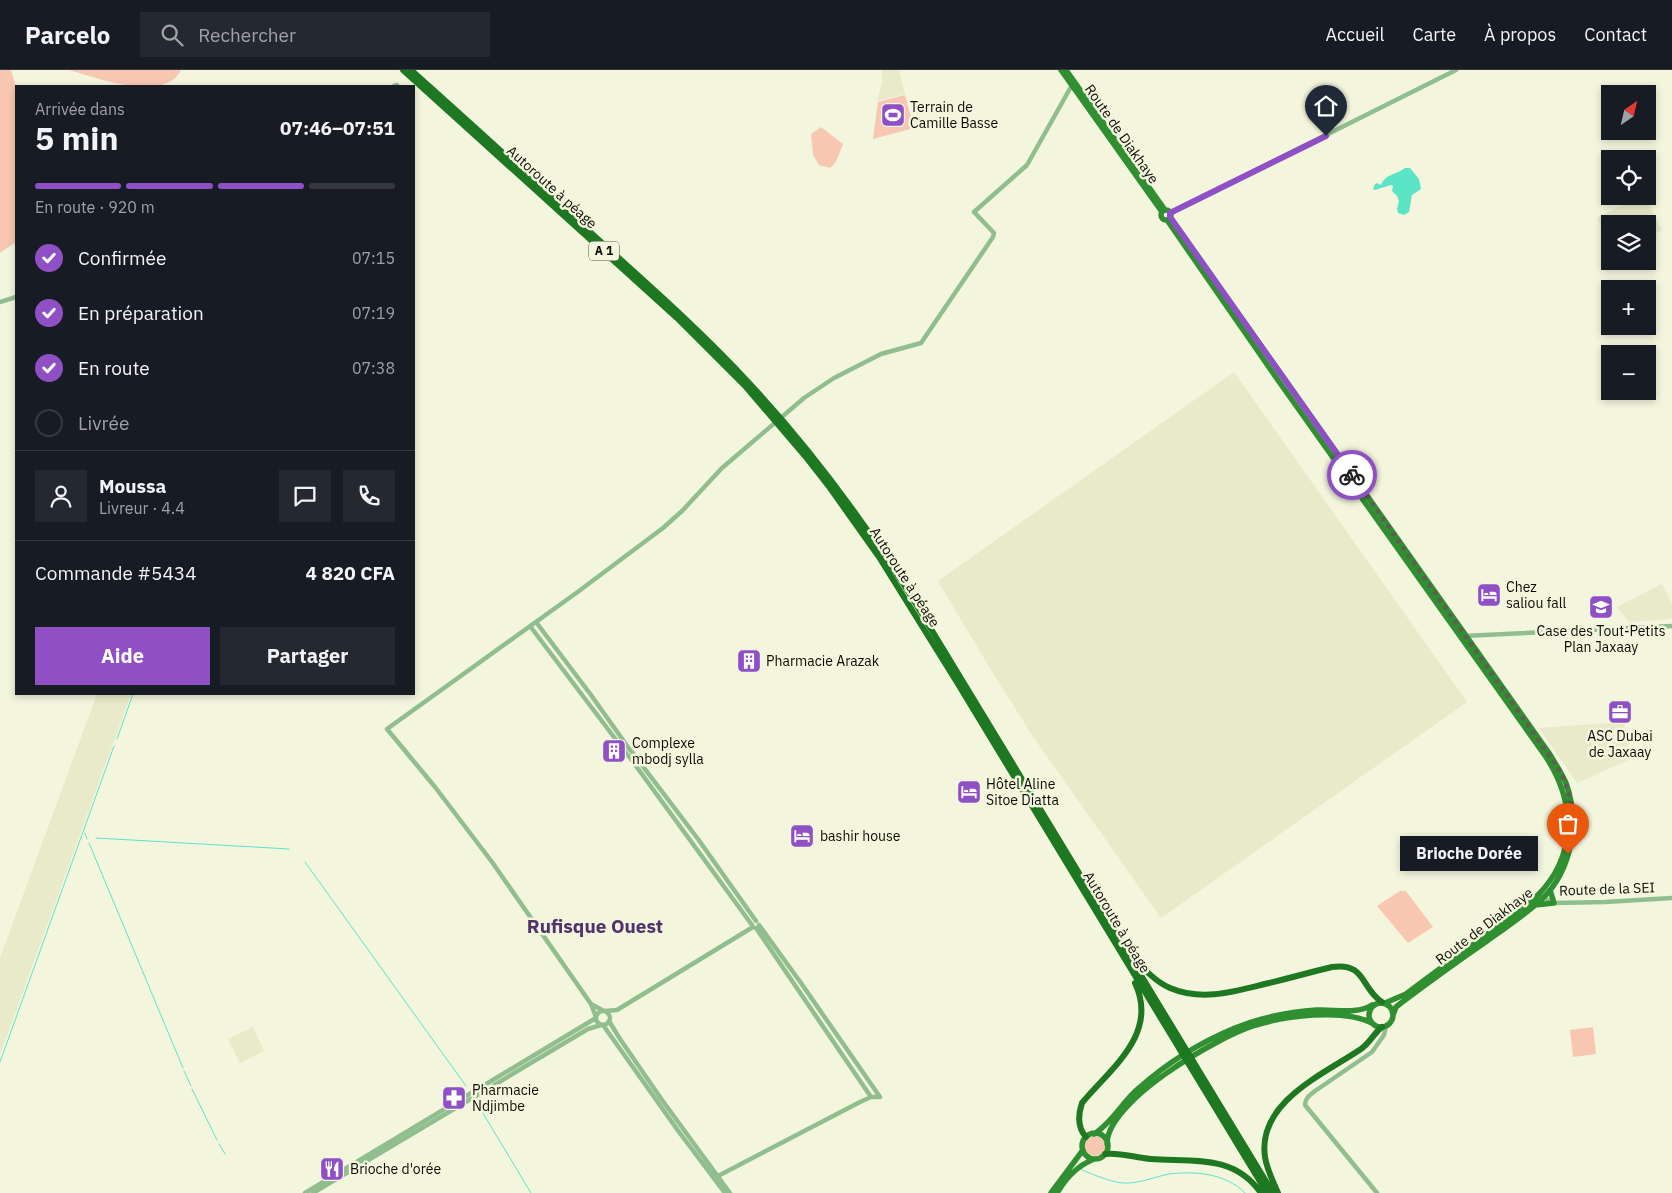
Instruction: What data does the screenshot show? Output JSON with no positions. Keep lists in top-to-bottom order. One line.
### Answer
{"streets":{"highway":["Autoroute à péage","A 1"],"main road":["Route de Diakhaye"],"street":["Route de la SEI"]},"crossings":[["Route de Diakhaye","Route de la SEI"]],"districts":["Rufisque Ouest"],"places":{"sports":["Terrain de Camille Basse"],"hotel":["Chez saliou fall","Hôtel Aline Sitoe Diatta","bashir house"],"school or university":["Case des Tout-Petits Plan Jaxaay"],"building":["Pharmacie Arazak","Complexe mbodj sylla"],"office":["ASC Dubai de Jaxaay"],"other":["Brioche Dorée"],"pharmacy":["Pharmacie Ndjimbe"],"restaurant":["Brioche d'orée"]},"north":"top right","page":{"header":"Parcelo","search":"Rechercher","nav":["Accueil","Carte","À propos","Contact"],"map_buttons":["+","−"],"heading":["5 min","Arrivée dans","07:46–07:51"],"panel":["Moussa","Livreur · 4.4","Commande #5434","4 820 CFA"],"bar":"En route · 920 m","list":[["Confirmée","07:15"],["En préparation","07:19"],["En route","07:38"],"Livrée"],"buttons":["Aide","Partager"],"bubble":"Brioche Dorée"}}
